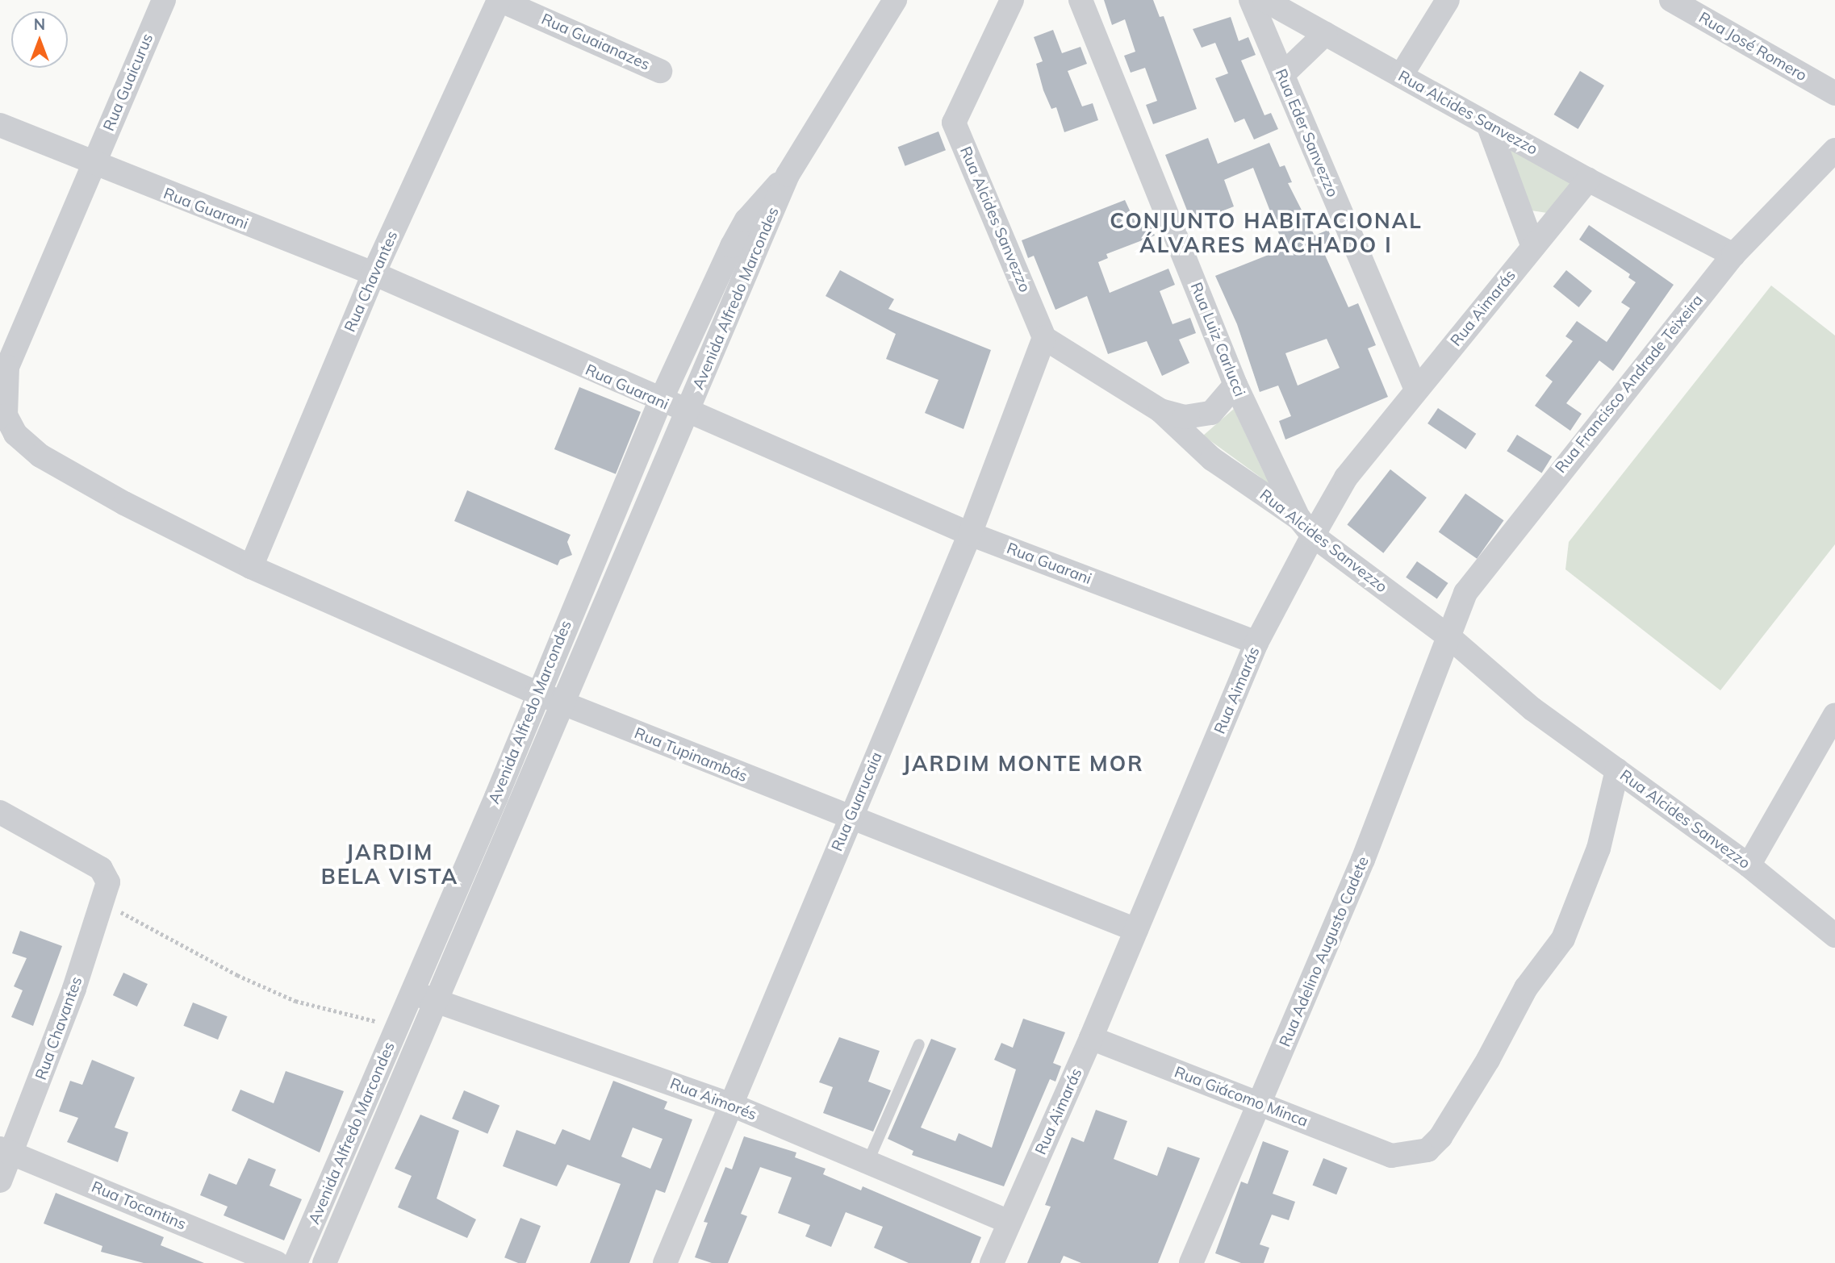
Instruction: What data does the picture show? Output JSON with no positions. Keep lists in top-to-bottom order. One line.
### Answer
{"streets":{"street":["Rua Guaianazes","Rua José Romero","Rua Guaicurus","Rua Alcides Sanvezzo","Rua Eder Sanvezzo","Rua Guarani","Rua Chavantes","Avenida Alfredo Marcondes","Rua Aimarás","Rua Luiz Carlucci","Rua Francisco Andrade Teixeira","Rua Tupinambás","Rua Guarucaia","Rua Adelino Augusto Cadete","Rua Giácomo Minca","Rua Aimorés","Rua Tocantins"]},"crossings":[["Rua Guaianazes","Rua Chavantes"],["Rua Guaicurus","Rua Guarani"],["Rua Guaicurus","Rua Chavantes"],["Rua Guaicurus","Rua Tupinambás"],["Rua Alcides Sanvezzo","Rua Aimarás"],["Rua Alcides Sanvezzo","Rua Luiz Carlucci"],["Rua Alcides Sanvezzo","Rua Francisco Andrade Teixeira"],["Rua Alcides Sanvezzo","Rua Guarucaia"],["Rua Alcides Sanvezzo","Rua Adelino Augusto Cadete"],["Rua Alcides Sanvezzo","Rua Giácomo Minca"],["Rua Eder Sanvezzo","Rua Aimarás"],["Rua Guarani","Rua Chavantes"],["Rua Guarani","Avenida Alfredo Marcondes"],["Rua Guarani","Rua Aimarás"],["Rua Guarani","Rua Guarucaia"],["Rua Chavantes","Rua Tupinambás"],["Rua Chavantes","Rua Tocantins"],["Avenida Alfredo Marcondes","Rua Tupinambás"],["Avenida Alfredo Marcondes","Rua Aimorés"],["Rua Aimarás","Rua Luiz Carlucci"],["Rua Aimarás","Rua Tupinambás"],["Rua Aimarás","Rua Giácomo Minca"],["Rua Aimarás","Rua Aimorés"],["Rua Francisco Andrade Teixeira","Rua Adelino Augusto Cadete"],["Rua Tupinambás","Rua Guarucaia"],["Rua Guarucaia","Rua Aimorés"],["Rua Adelino Augusto Cadete","Rua Giácomo Minca"]],"districts":["CONJUNTO HABITACIONAL ÁLVARES MACHADO I","JARDIM MONTE MOR","JARDIM BELA VISTA"],"north":"top"}
